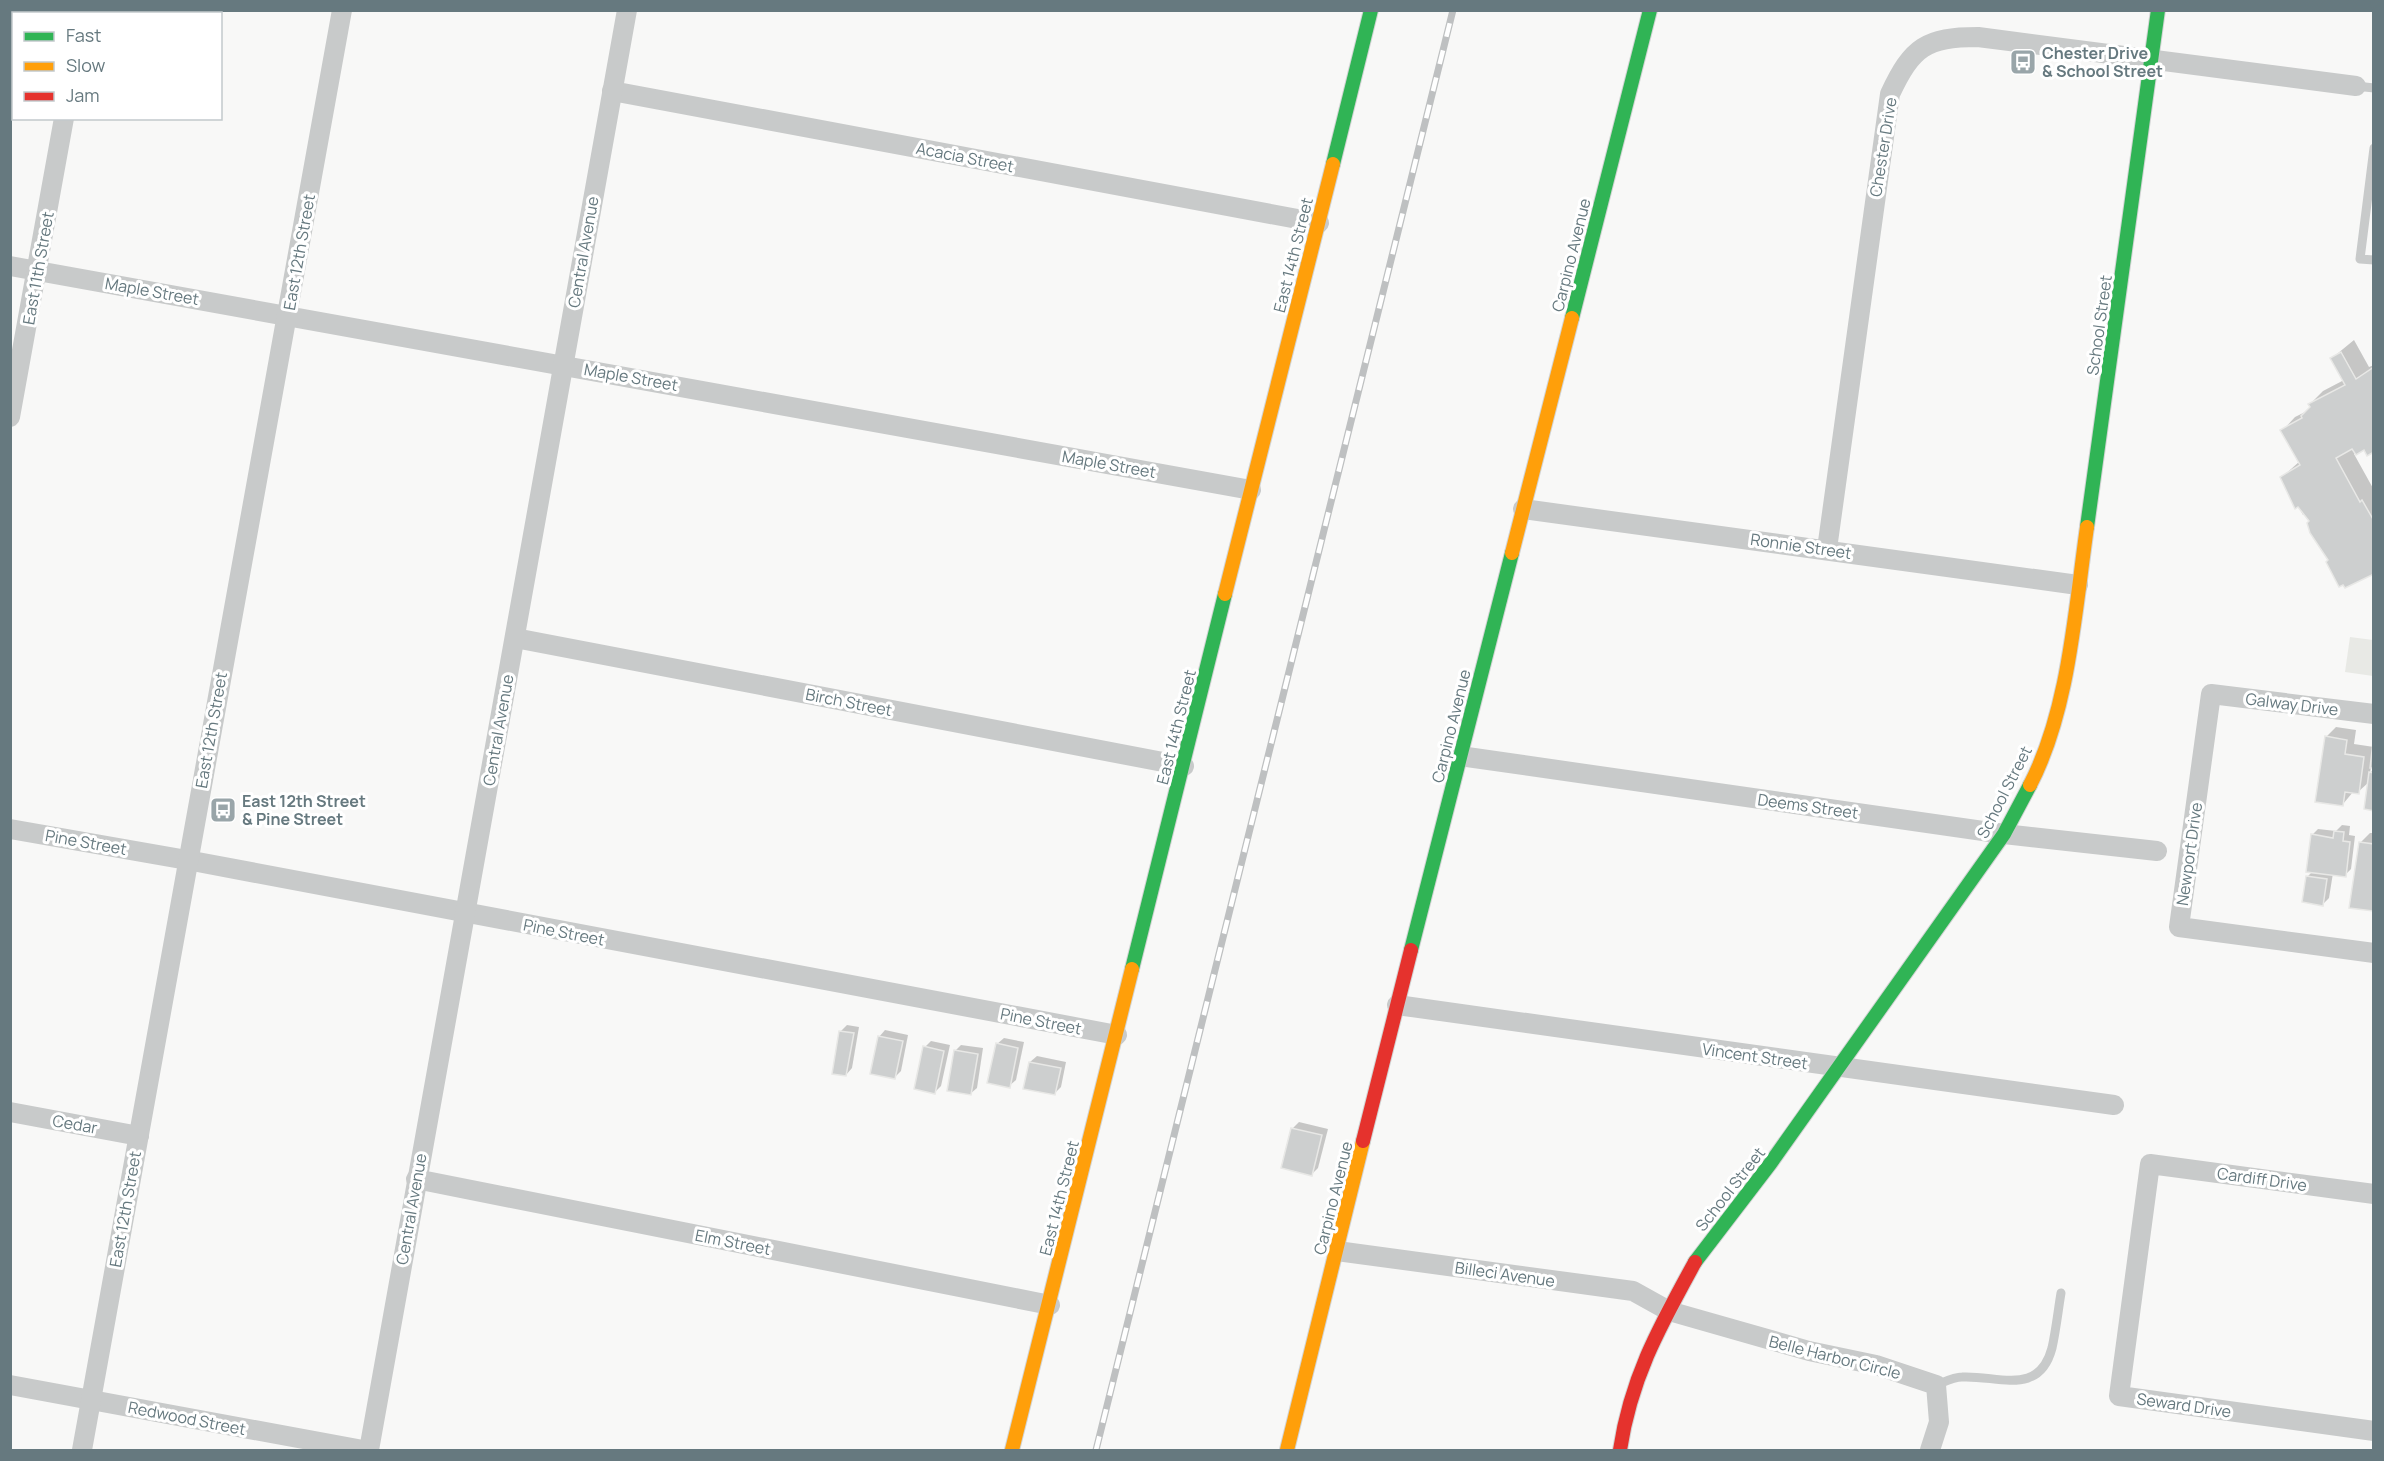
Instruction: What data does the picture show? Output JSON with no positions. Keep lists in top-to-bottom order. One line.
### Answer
{"streets":{"street":["Chester Drive","Acacia Street","East 12th Street","Central Avenue","East 14th Street","Carpino Avenue","East 11th Street","Maple Street","School Street","Ronnie Street","Birch Street","Galway Drive","Deems Street","Pine Street","Newport Drive","Vincent Street","Cedar","Cardiff Drive","Elm Street","Billeci Avenue","Belle Harbor Circle","Seward Drive","Redwood Street"]},"crossings":[["Chester Drive","School Street"],["Chester Drive","Ronnie Street"],["Acacia Street","Central Avenue"],["Acacia Street","East 14th Street"],["East 12th Street","Maple Street"],["East 12th Street","Pine Street"],["East 12th Street","Cedar"],["East 12th Street","Redwood Street"],["Central Avenue","Maple Street"],["Central Avenue","Birch Street"],["Central Avenue","Pine Street"],["Central Avenue","Elm Street"],["East 14th Street","Maple Street"],["East 14th Street","Birch Street"],["East 14th Street","Pine Street"],["East 14th Street","Elm Street"],["Carpino Avenue","Ronnie Street"],["Carpino Avenue","Deems Street"],["Carpino Avenue","Vincent Street"],["Carpino Avenue","Billeci Avenue"],["East 11th Street","Maple Street"],["School Street","Ronnie Street"],["School Street","Deems Street"],["School Street","Vincent Street"],["School Street","Billeci Avenue"],["School Street","Belle Harbor Circle"],["Galway Drive","Newport Drive"],["Cardiff Drive","Seward Drive"],["Billeci Avenue","Belle Harbor Circle"]],"places":{"bus stop":["Chester Drive & School Street","East 12th Street & Pine Street"]},"legend":["Fast","Slow","Jam"]}
